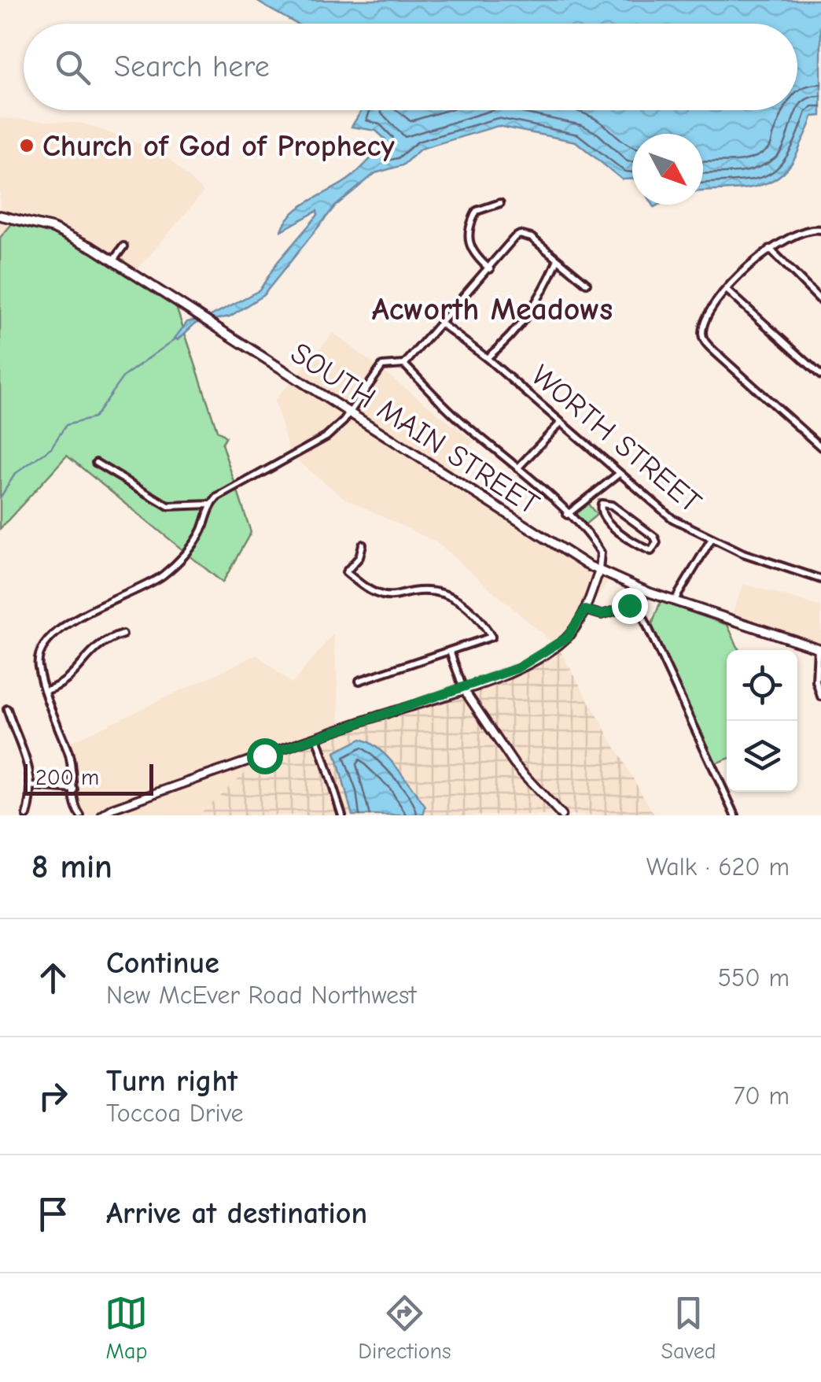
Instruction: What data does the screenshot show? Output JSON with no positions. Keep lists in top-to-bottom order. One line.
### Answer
{"streets":{"main road":["SOUTH MAIN STREET"],"street":["WORTH STREET"]},"districts":["Acworth Meadows"],"places":["Church of God of Prophecy"],"scale_bar":"200 m","north":"bottom right","page":{"search":"Search here","scale":"200 m","heading":["8 min","Walk · 620 m"],"list":[["Continue","New McEver Road Northwest","550 m"],["Turn right","Toccoa Drive","70 m"],"Arrive at destination"],"nav":["Map","Directions","Saved"]}}
